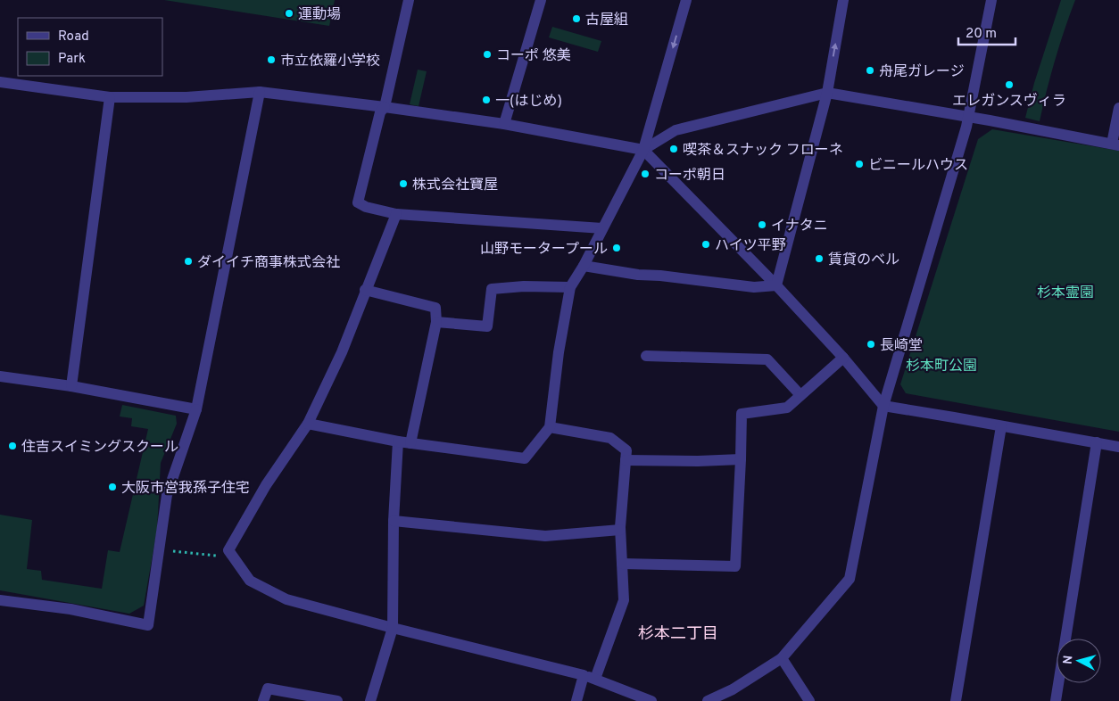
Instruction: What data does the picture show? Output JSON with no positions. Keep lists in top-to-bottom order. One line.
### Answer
{"districts":["杉本二丁目"],"parks":["杉本霊園","杉本町公園"],"places":["運動場","古屋組","コーポ 悠美","市立依羅小学校","舟尾ガレージ","エレガンスヴィラ","一(はじめ)","喫茶＆スナック フローネ","ビニールハウス","コーポ朝日","株式会社寶屋","イナタニ","ハイツ平野","山野モータープール","賃貸のベル","ダイイチ商事株式会社","長崎堂","住吉スイミングスクール","大阪市営我孫子住宅"],"legend":["Road","Park"],"scale_bar":"20 m","north":"left"}
